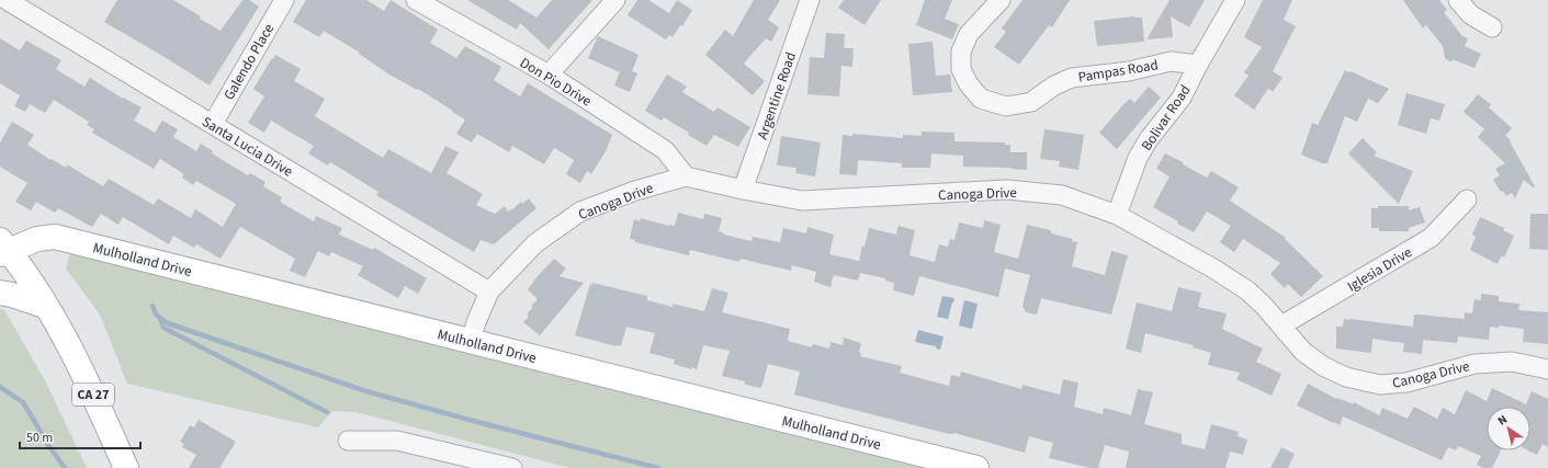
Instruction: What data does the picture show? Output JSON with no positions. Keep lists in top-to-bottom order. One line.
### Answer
{"streets":{"main road":["Mulholland Drive","CA 27"],"street":["Galendo Place","Pampas Road","Don Pio Drive","Argentine Road","Bolivar Road","Santa Lucia Drive","Canoga Drive","Iglesia Drive"]},"crossings":[["Galendo Place","Santa Lucia Drive"],["Pampas Road","Bolivar Road"],["Don Pio Drive","Canoga Drive"],["Argentine Road","Canoga Drive"],["Bolivar Road","Canoga Drive"],["Santa Lucia Drive","Canoga Drive"],["Canoga Drive","Mulholland Drive"],["Canoga Drive","Iglesia Drive"],["Mulholland Drive","CA 27"]],"scale_bar":"50 m","north":"top left"}
